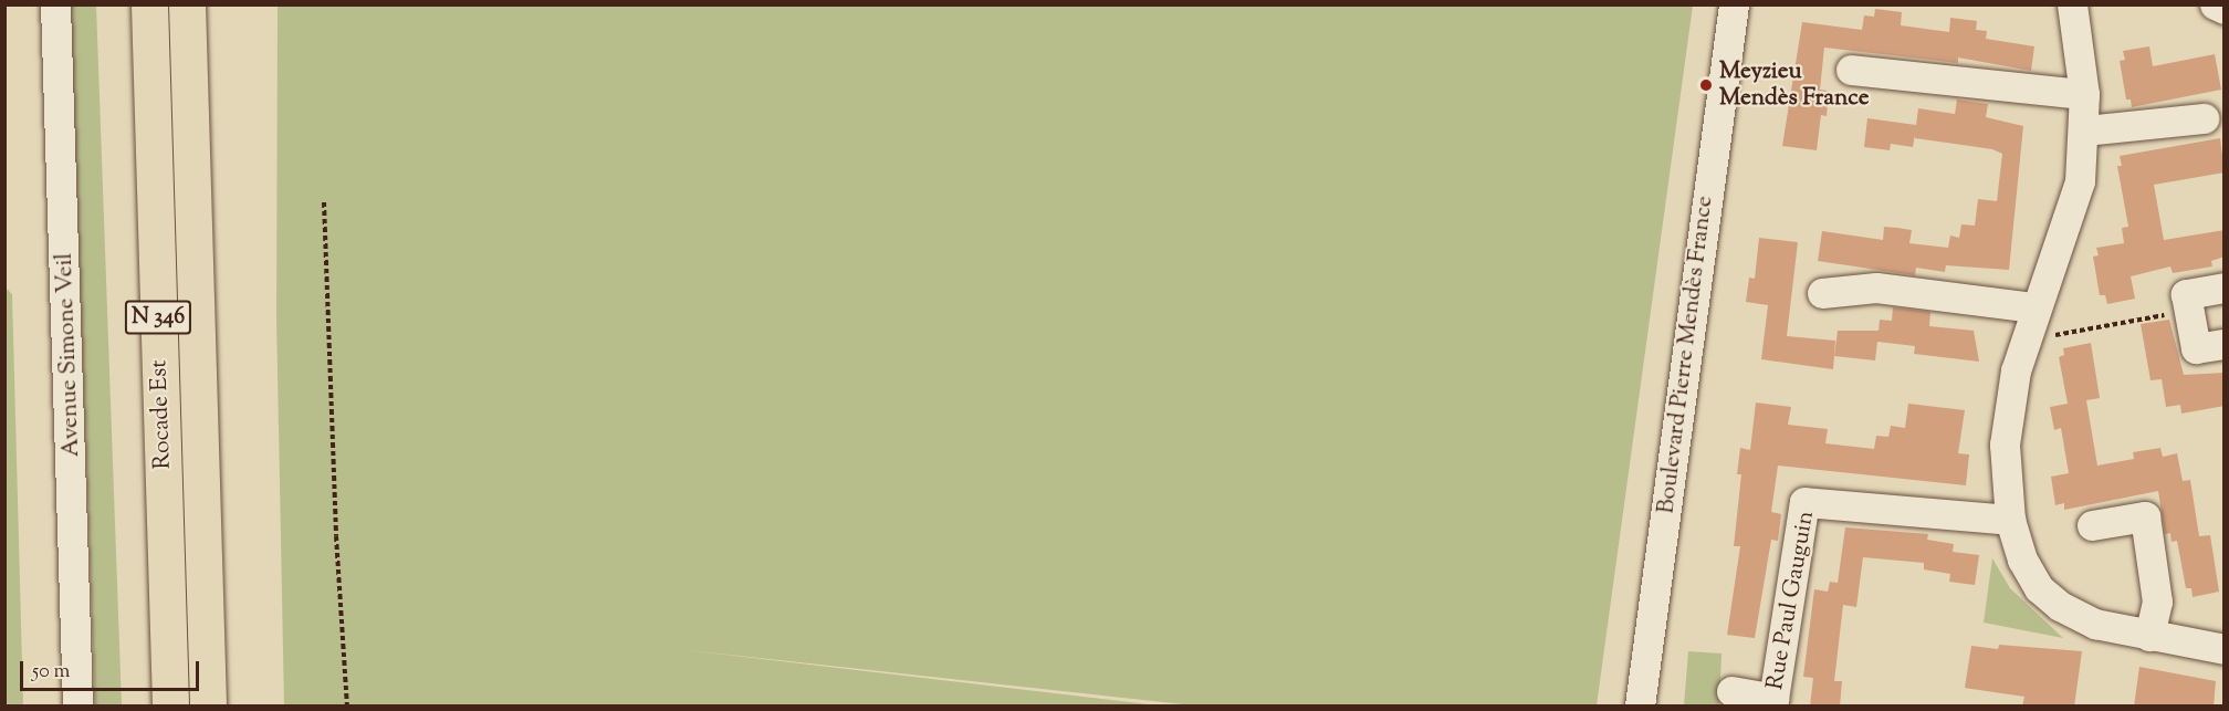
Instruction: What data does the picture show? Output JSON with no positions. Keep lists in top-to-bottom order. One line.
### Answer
{"streets":{"highway":["N 346","Rocade Est"],"street":["Avenue Simone Veil","Boulevard Pierre Mendès France","Rue Paul Gauguin"]},"places":["Meyzieu Mendès France"],"scale_bar":"50 m"}
